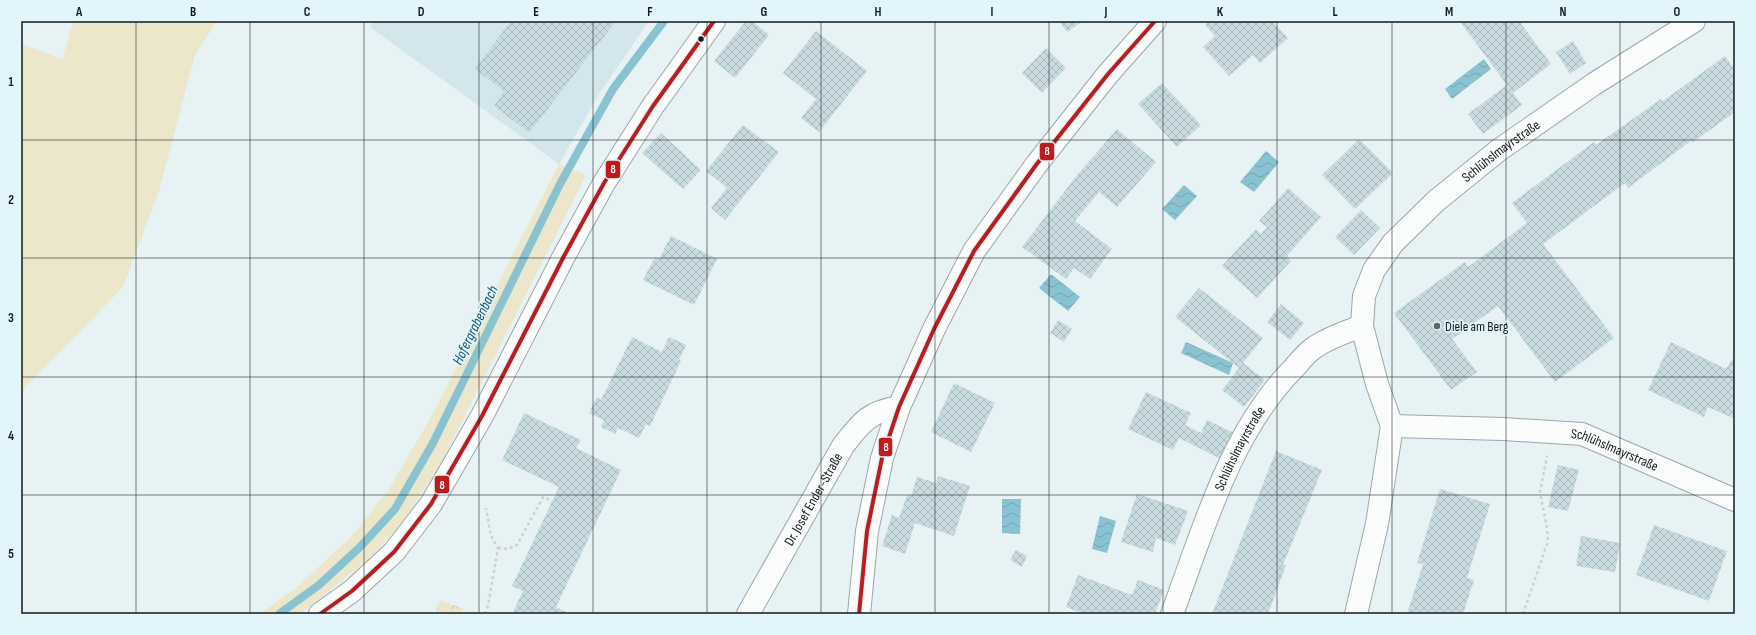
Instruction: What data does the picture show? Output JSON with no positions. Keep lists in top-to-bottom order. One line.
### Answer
{"streets":{"street":["Schlühslmayrstraße","Dr. Josef Ender-Straße"]},"water":["Hofergrabenbach"],"places":["Diele am Berg"],"lines":["transit line 8"],"grid":{"columns":["A","B","C","D","E","F","G","H","I","J","K","L","M","N","O"],"rows":["1","2","3","4","5"]}}
